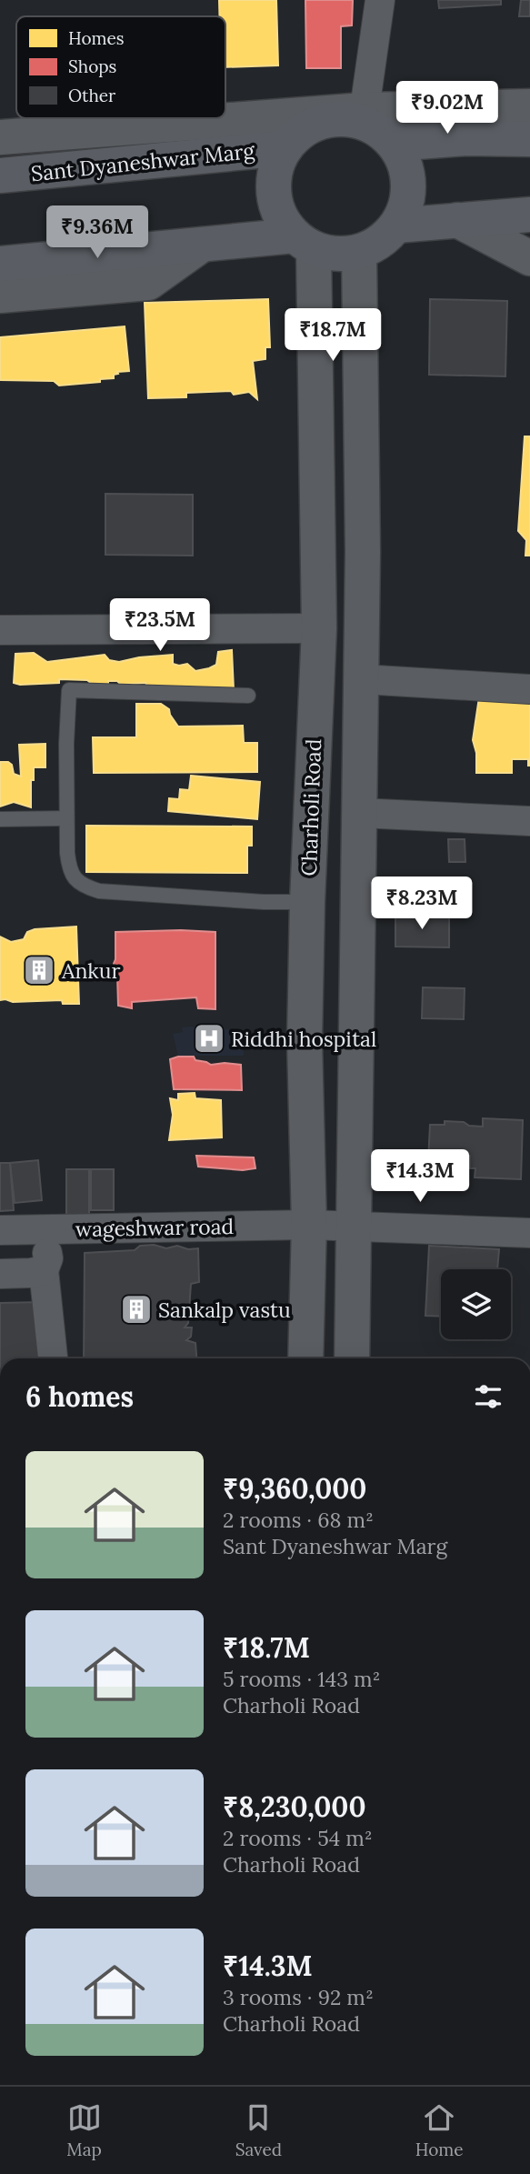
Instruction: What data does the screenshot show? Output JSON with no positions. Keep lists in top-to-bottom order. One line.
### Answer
{"streets":{"main road":["Sant Dyaneshwar Marg"],"street":["Charholi Road","wageshwar road"]},"crossings":[["Sant Dyaneshwar Marg","Charholi Road"],["Charholi Road","wageshwar road"]],"places":{"building":["Ankur","Sankalp vastu"],"hospital":["Riddhi hospital"]},"legend":["Homes","Shops","Other"],"page":{"price":["₹9.02M","₹9.36M","₹18.7M","₹23.5M","₹8.23M","₹14.3M"],"heading":"6 homes","list":[{"name":"₹9,360,000","note":"2 rooms · 68 m² · Sant Dyaneshwar Marg"},{"name":"₹18.7M","note":"5 rooms · 143 m² · Charholi Road"},{"name":"₹8,230,000","note":"2 rooms · 54 m² · Charholi Road"},{"name":"₹14.3M","note":"3 rooms · 92 m² · Charholi Road"}],"tabs":["Map","Saved","Home"]}}
